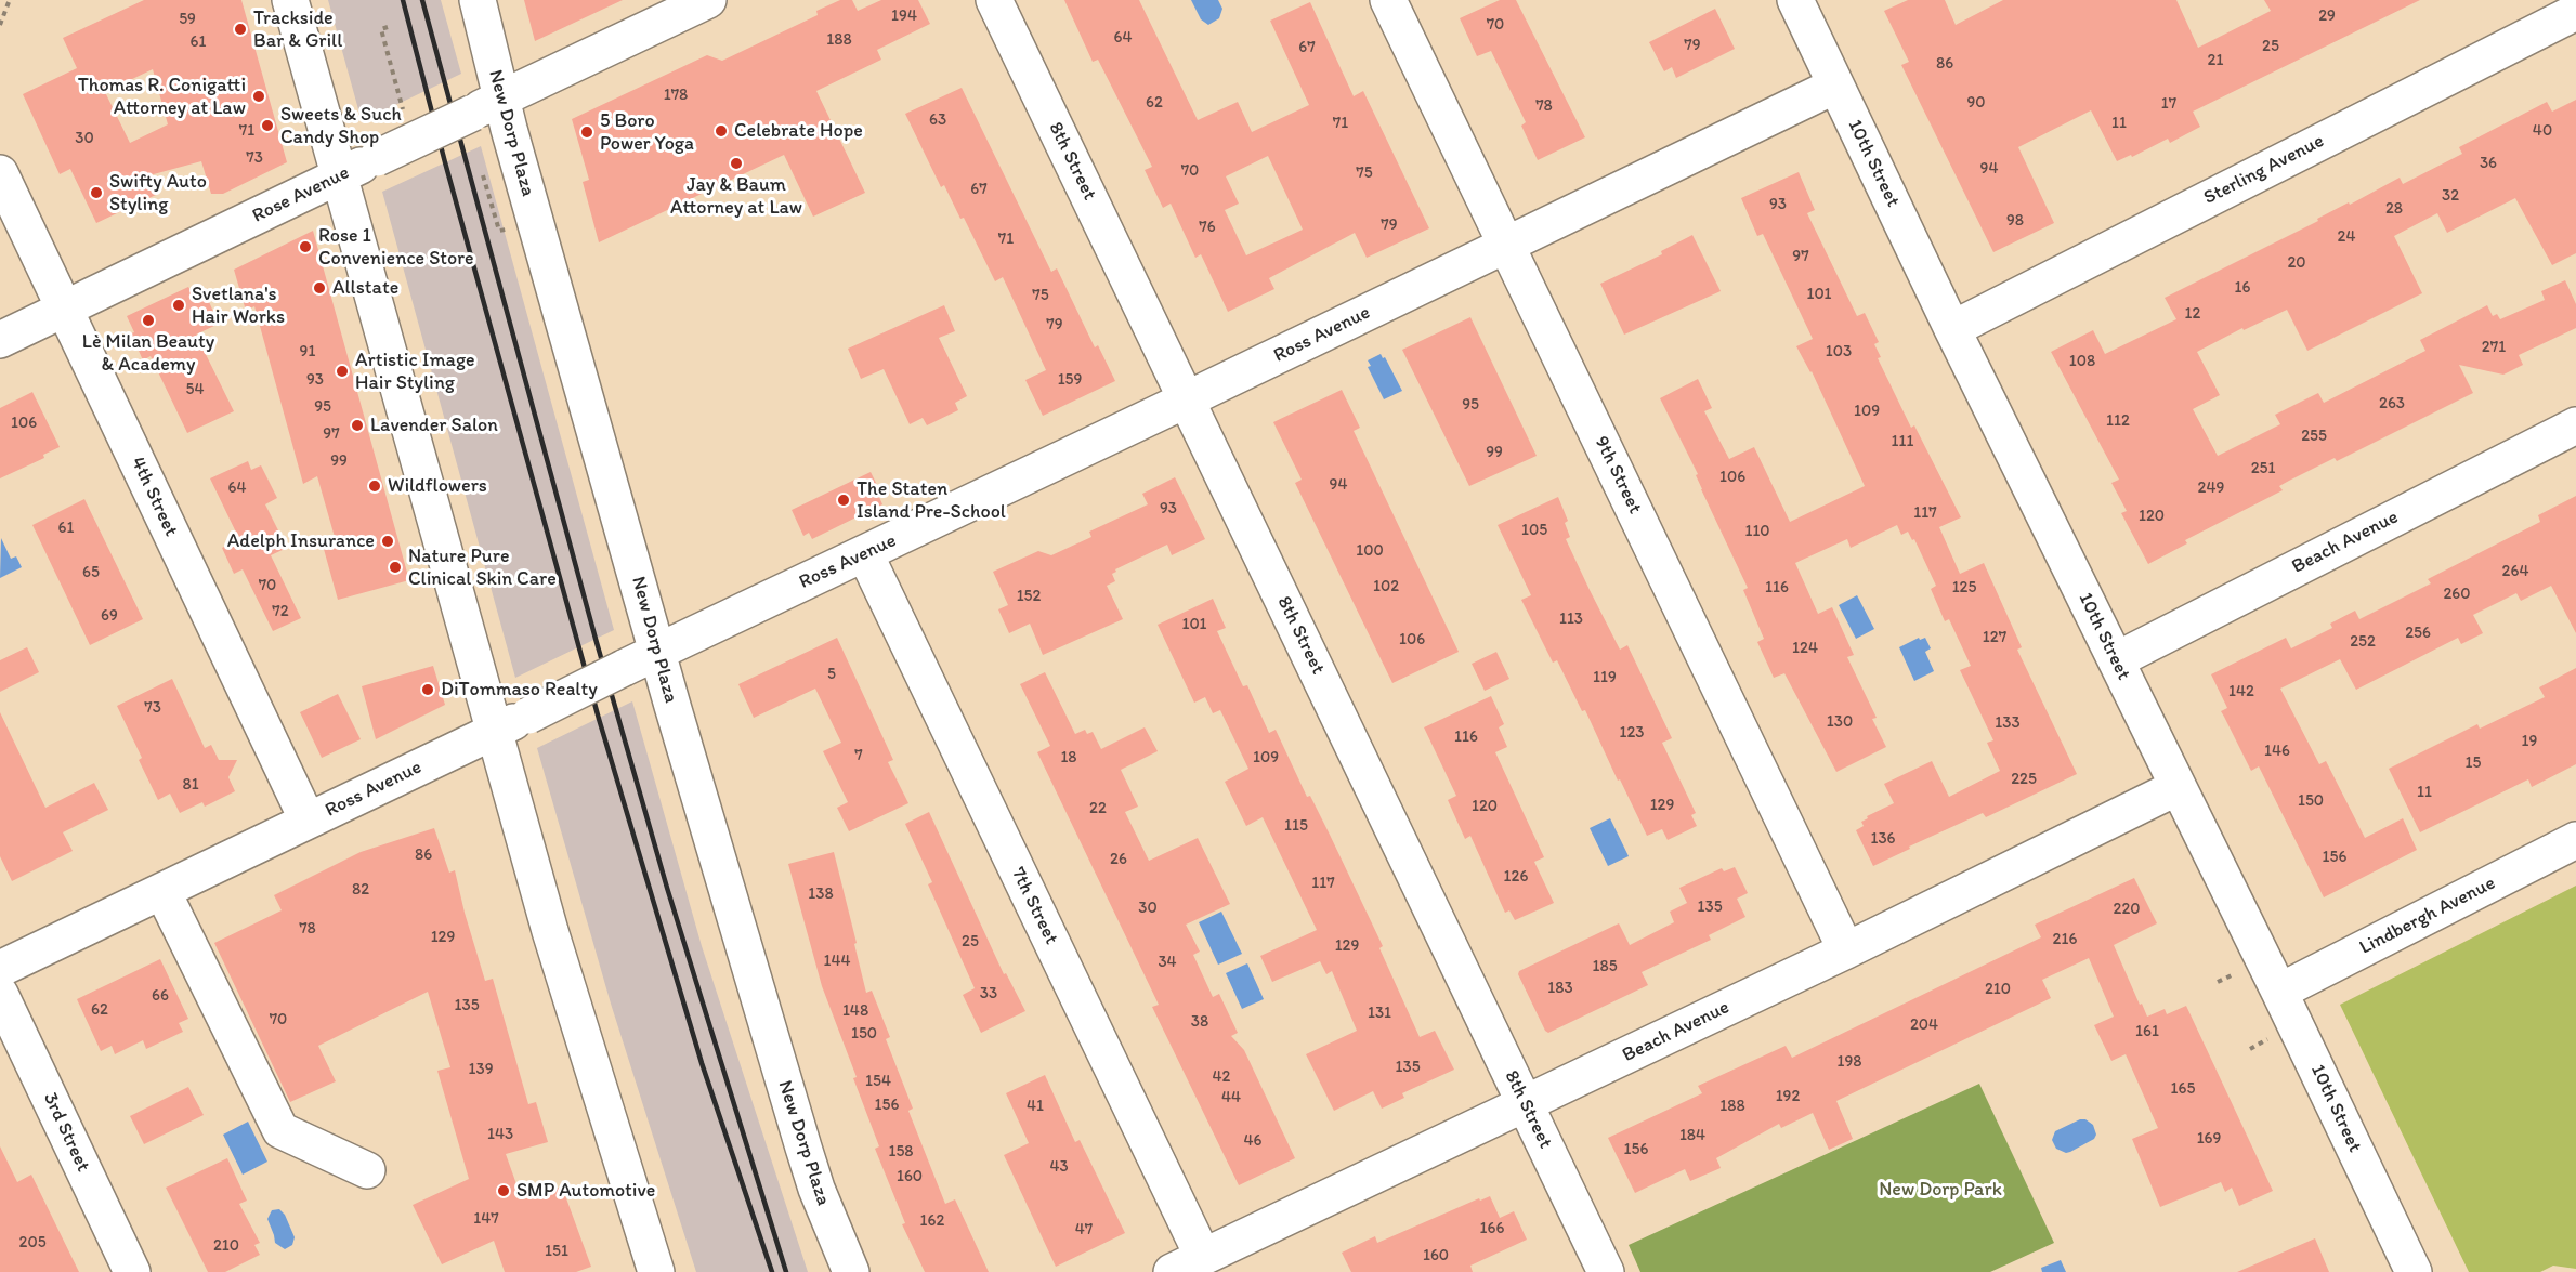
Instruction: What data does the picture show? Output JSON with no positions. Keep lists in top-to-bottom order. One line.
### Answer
{"streets":{"street":["New Dorp Plaza","8th Street","10th Street","Sterling Avenue","Rose Avenue","Ross Avenue","9th Street","4th Street","Beach Avenue","7th Street","Lindbergh Avenue","3rd Street"]},"crossings":[["New Dorp Plaza","Rose Avenue"],["New Dorp Plaza","Ross Avenue"],["8th Street","Ross Avenue"],["8th Street","Beach Avenue"],["10th Street","Sterling Avenue"],["10th Street","Ross Avenue"],["10th Street","Beach Avenue"],["10th Street","Lindbergh Avenue"],["Rose Avenue","4th Street"],["Ross Avenue","9th Street"],["Ross Avenue","4th Street"],["Ross Avenue","7th Street"],["9th Street","Beach Avenue"],["Beach Avenue","7th Street"]],"parks":["New Dorp Park"],"places":["Trackside Bar & Grill","Thomas R. Conigatti Attorney at Law","Sweets & Such Candy Shop","Celebrate Hope","5 Boro Power Yoga","Jay & Baum Attorney at Law","Swifty Auto Styling","Rose 1 Convenience Store","Allstate","Svetlana's Hair Works","Lè Milan Beauty & Academy","Artistic Image Hair Styling","Lavender Salon","Wildflowers","The Staten Island Pre-School","Adelph Insurance","Nature Pure Clinical Skin Care","DiTommaso Realty","SMP Automotive"],"house_numbers":["194","29","59","70","64","188","61","79","25","67","21","86","178","62","90","17","78","63","71","11","71","40","30","73","36","94","70","75","67","32","93","28","98","79","76","24","71","97","20","16","101","75","12","79","271","91","103","108","93","159","54","263","95","95","109","112","106","97","255","111","99","99","251","106","94","64","249","93","117","120","61","105","110","100","264","65","70","102","116","125","260","152","72","69","113","101","256","127","106","252","124","5","119","142","73","130","133","123","116","19","146","7","18","109","15","225","81","11","150","129","120","22","115","136","86","156","26","126","117","82","138","135","30","220","78","129","216","25","129","144","34","185","183","210","33","66","135","62","148","131","70","38","204","161","150","198","135","139","42","154","165","192","44","156","41","188","143","184","169","46","156","158","43","160","147","162","166","47","205","210","151","160"]}
